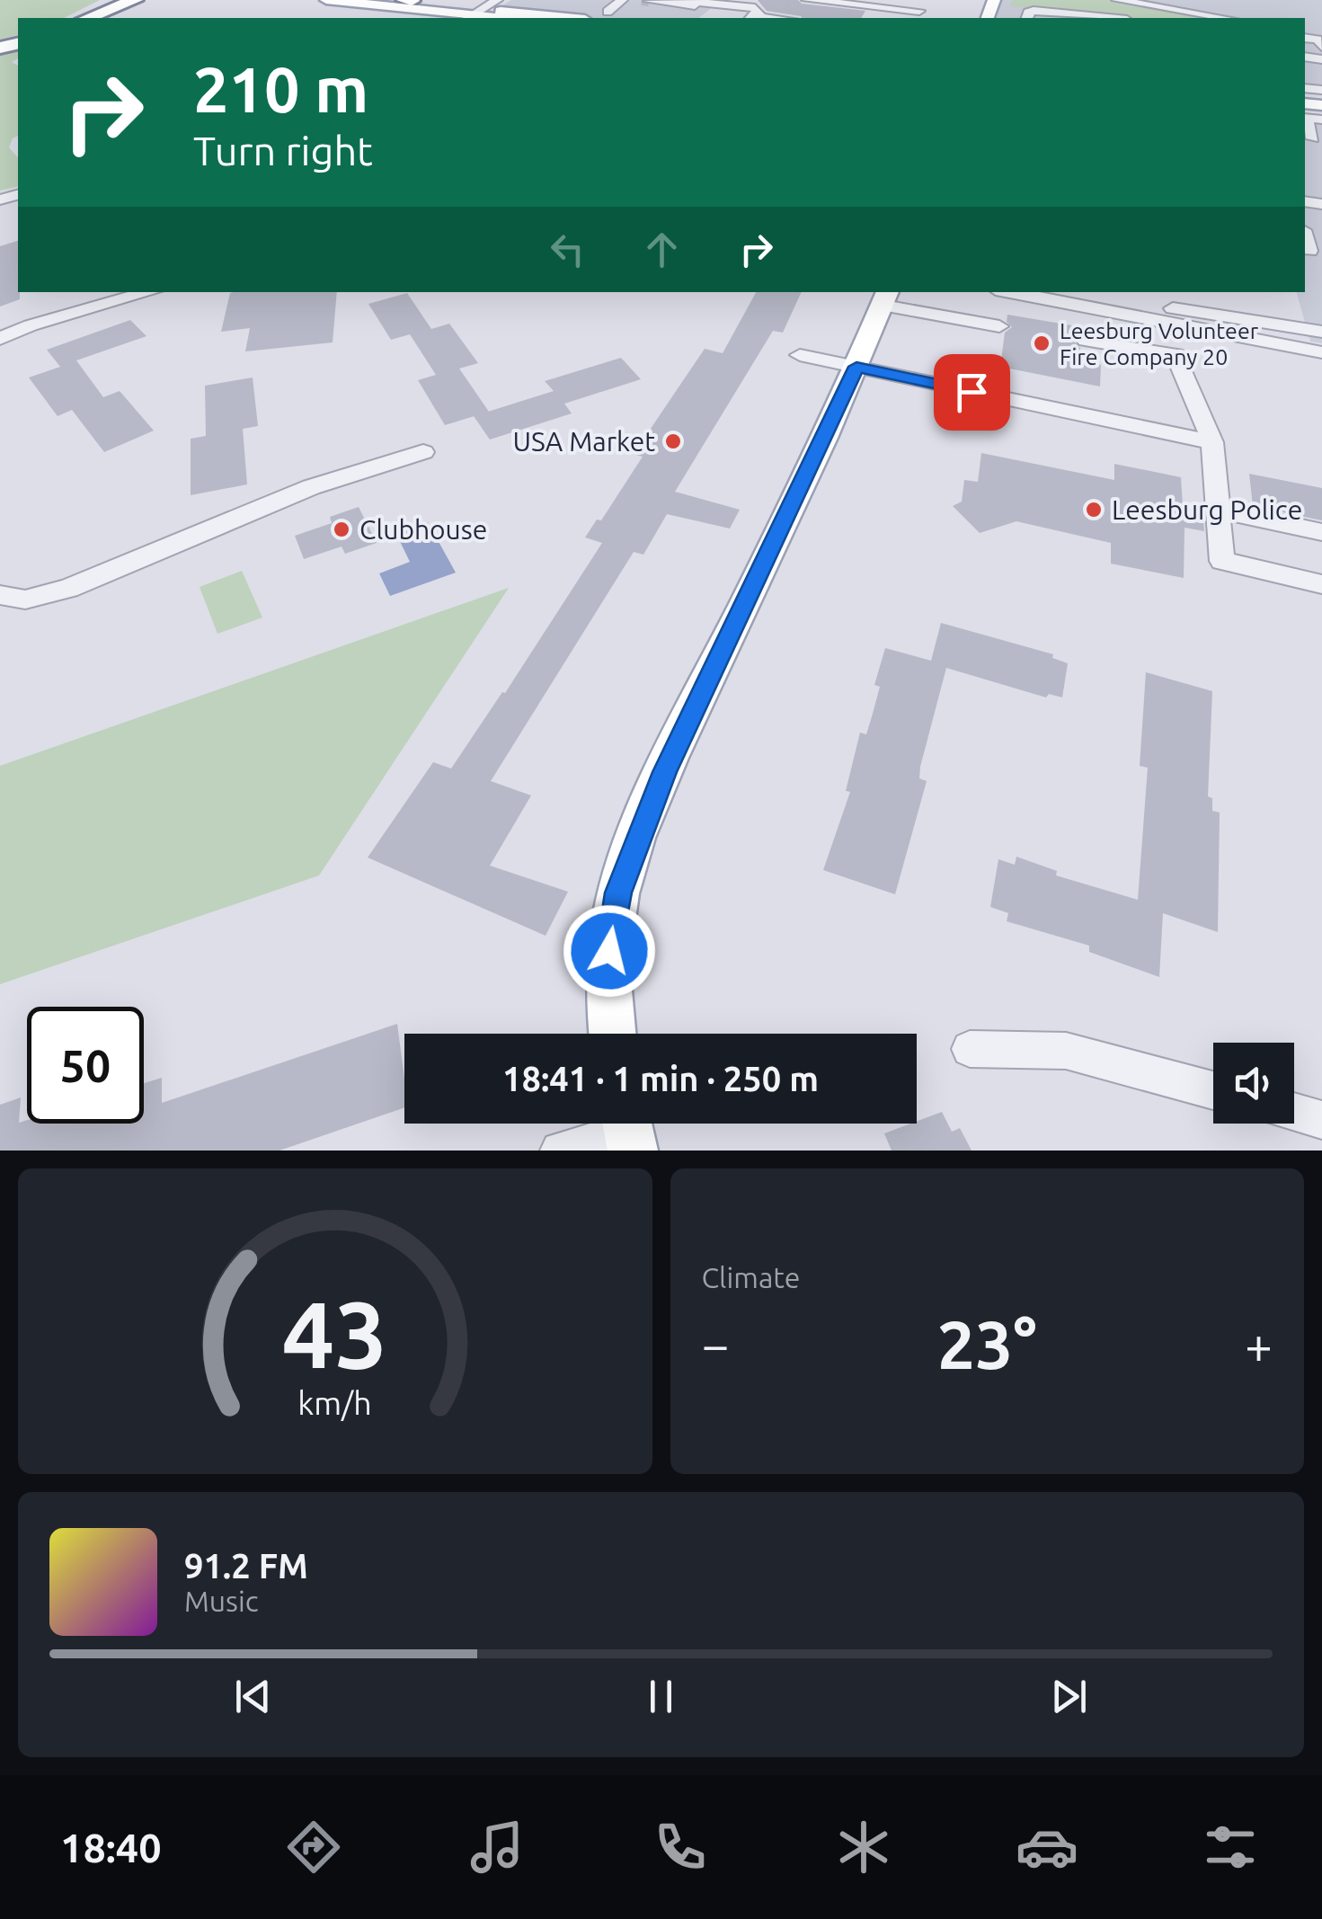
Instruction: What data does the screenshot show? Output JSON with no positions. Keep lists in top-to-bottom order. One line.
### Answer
{"places":["Leesburg Volunteer Fire Company 20","USA Market","Leesburg Police","Clubhouse"],"page":{"turn":["210 m","Turn right"],"limit":"50","trip":"18:41 · 1 min · 250 m","tile":"Climate","heat":["−","23°","+"],"song":["91.2 FM","Music"],"tabs":"18:40","gauge":["43","km/h"]}}
